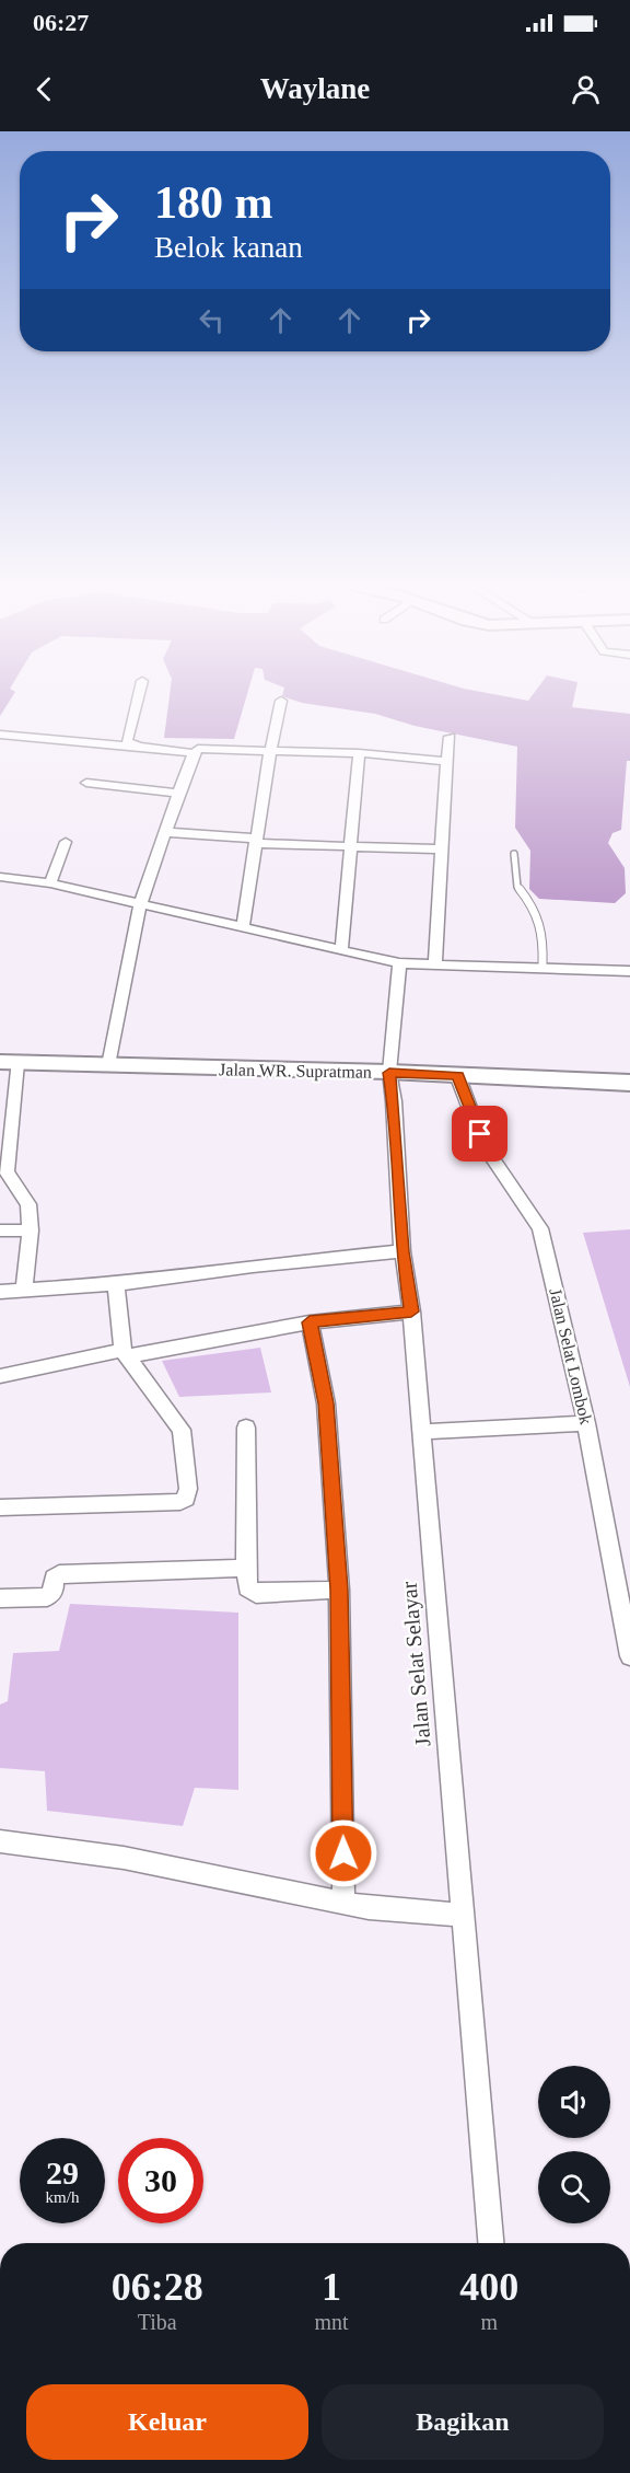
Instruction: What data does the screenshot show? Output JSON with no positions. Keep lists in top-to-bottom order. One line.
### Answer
{"streets":{"street":["Jalan WR. Supratman","Jalan Selat Lombok","Jalan Selat Selayar"]},"crossings":[["Jalan WR. Supratman","Jalan Selat Lombok"],["Jalan WR. Supratman","Jalan Selat Selayar"]],"page":{"status":"06:27","header":"Waylane","turn":["180 m","Belok kanan"],"speed":"29 km/h","limit":"30","eta":["06:28","Tiba","1","mnt","400","m"],"buttons":["Keluar","Bagikan"]}}
